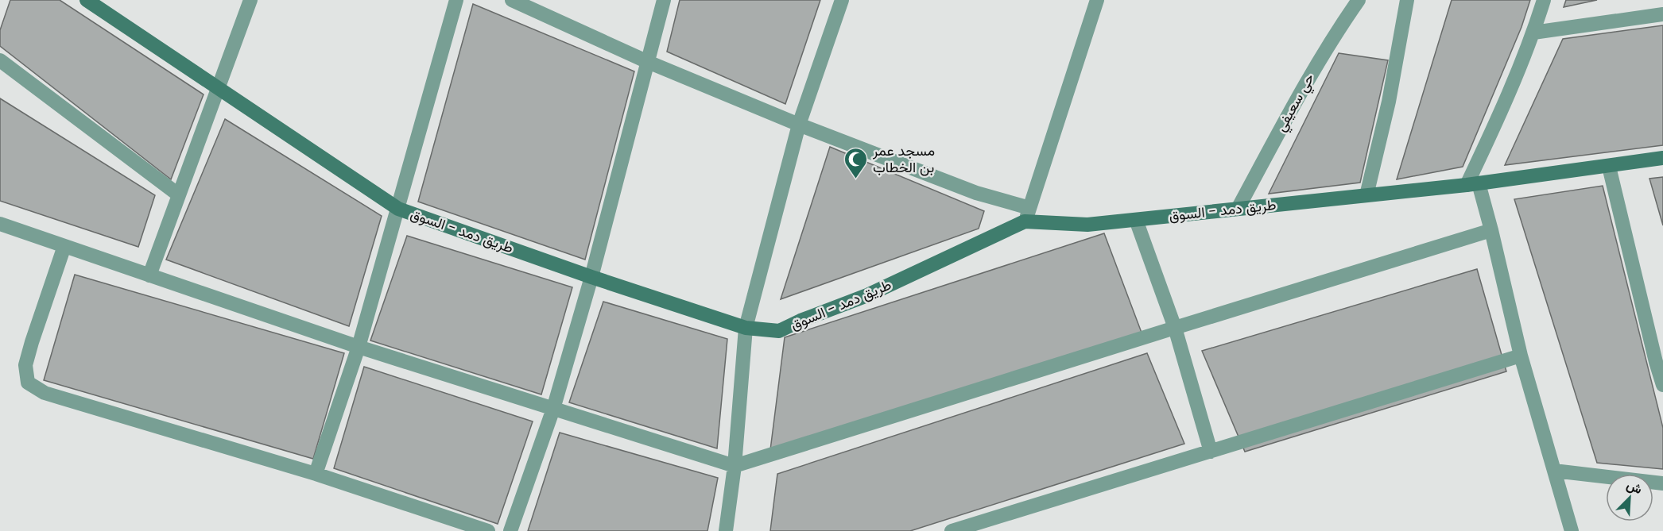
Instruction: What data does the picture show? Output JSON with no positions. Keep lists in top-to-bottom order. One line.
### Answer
{"streets":{"main road":["طريق دمد - السوق"],"street":["حي سعيفي"]},"crossings":[["حي سعيفي","طريق دمد - السوق"]],"places":{"mosque":["مسجد عمر بن الخطاب"]},"north":"top right"}
